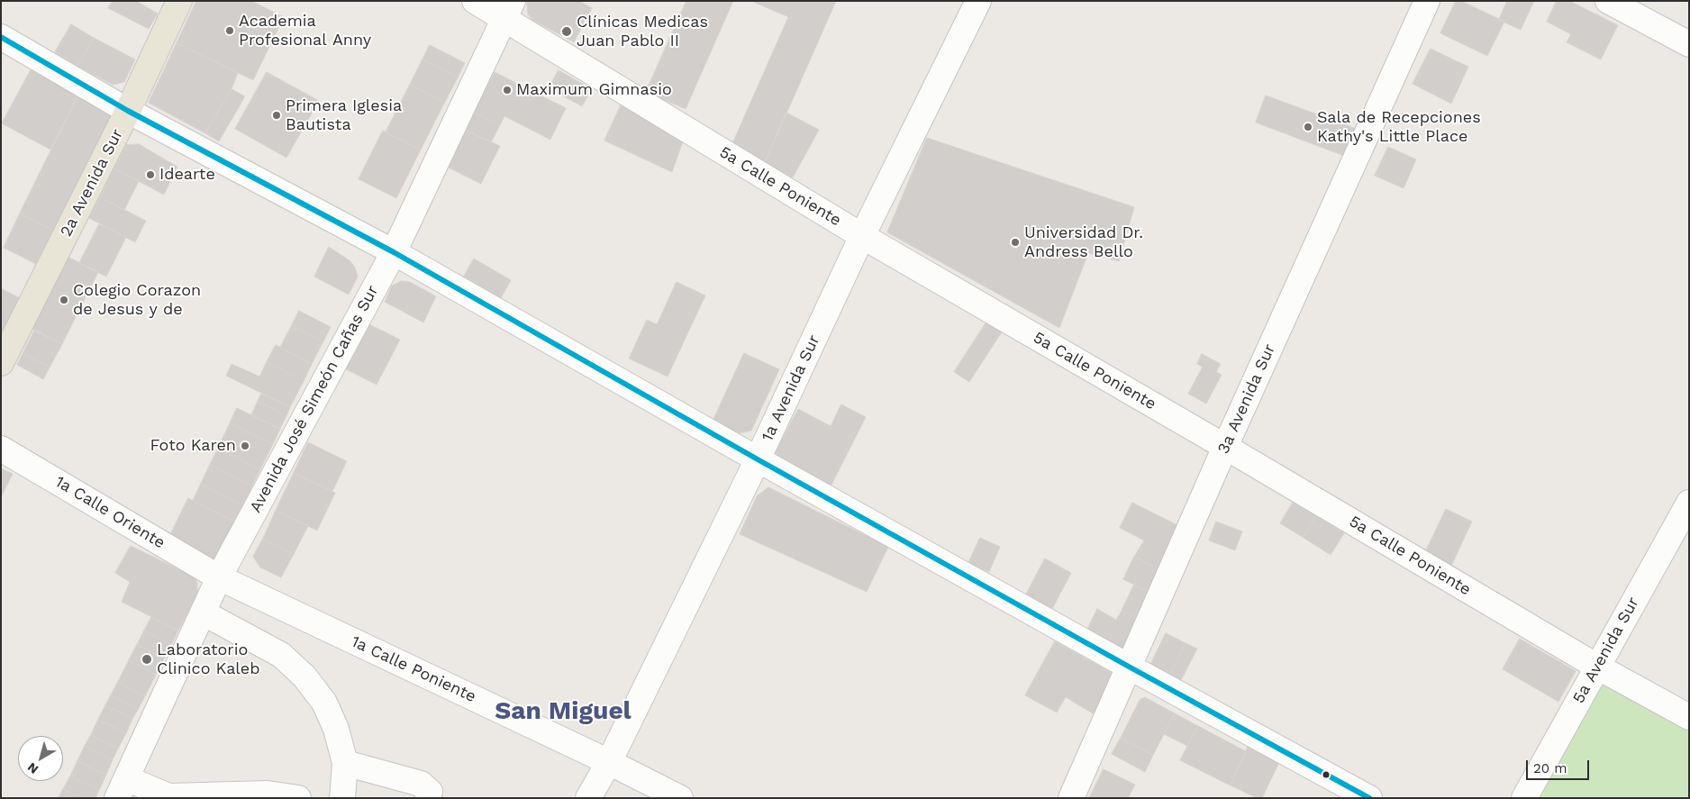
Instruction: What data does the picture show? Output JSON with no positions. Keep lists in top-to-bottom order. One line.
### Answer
{"streets":{"main road":["2a Avenida Sur"],"street":["5a Calle Poniente","1a Avenida Sur","Avenida José Simeón Cañas Sur","3a Avenida Sur","1a Calle Oriente","5a Avenida Sur","1a Calle Poniente"]},"crossings":[["5a Calle Poniente","1a Avenida Sur"],["5a Calle Poniente","Avenida José Simeón Cañas Sur"],["5a Calle Poniente","3a Avenida Sur"],["5a Calle Poniente","5a Avenida Sur"],["1a Avenida Sur","1a Calle Poniente"],["Avenida José Simeón Cañas Sur","1a Calle Oriente"],["Avenida José Simeón Cañas Sur","1a Calle Poniente"],["1a Calle Oriente","1a Calle Poniente"]],"districts":["San Miguel"],"places":["Academia Profesional Anny","Clínicas Medicas Juan Pablo II","Maximum Gimnasio","Primera Iglesia Bautista","Sala de Recepciones Kathy's Little Place","Idearte","Universidad Dr. Andress Bello","Colegio Corazon de Jesus y de","Foto Karen","Laboratorio Clinico Kaleb"],"scale_bar":"20 m","north":"bottom left"}
